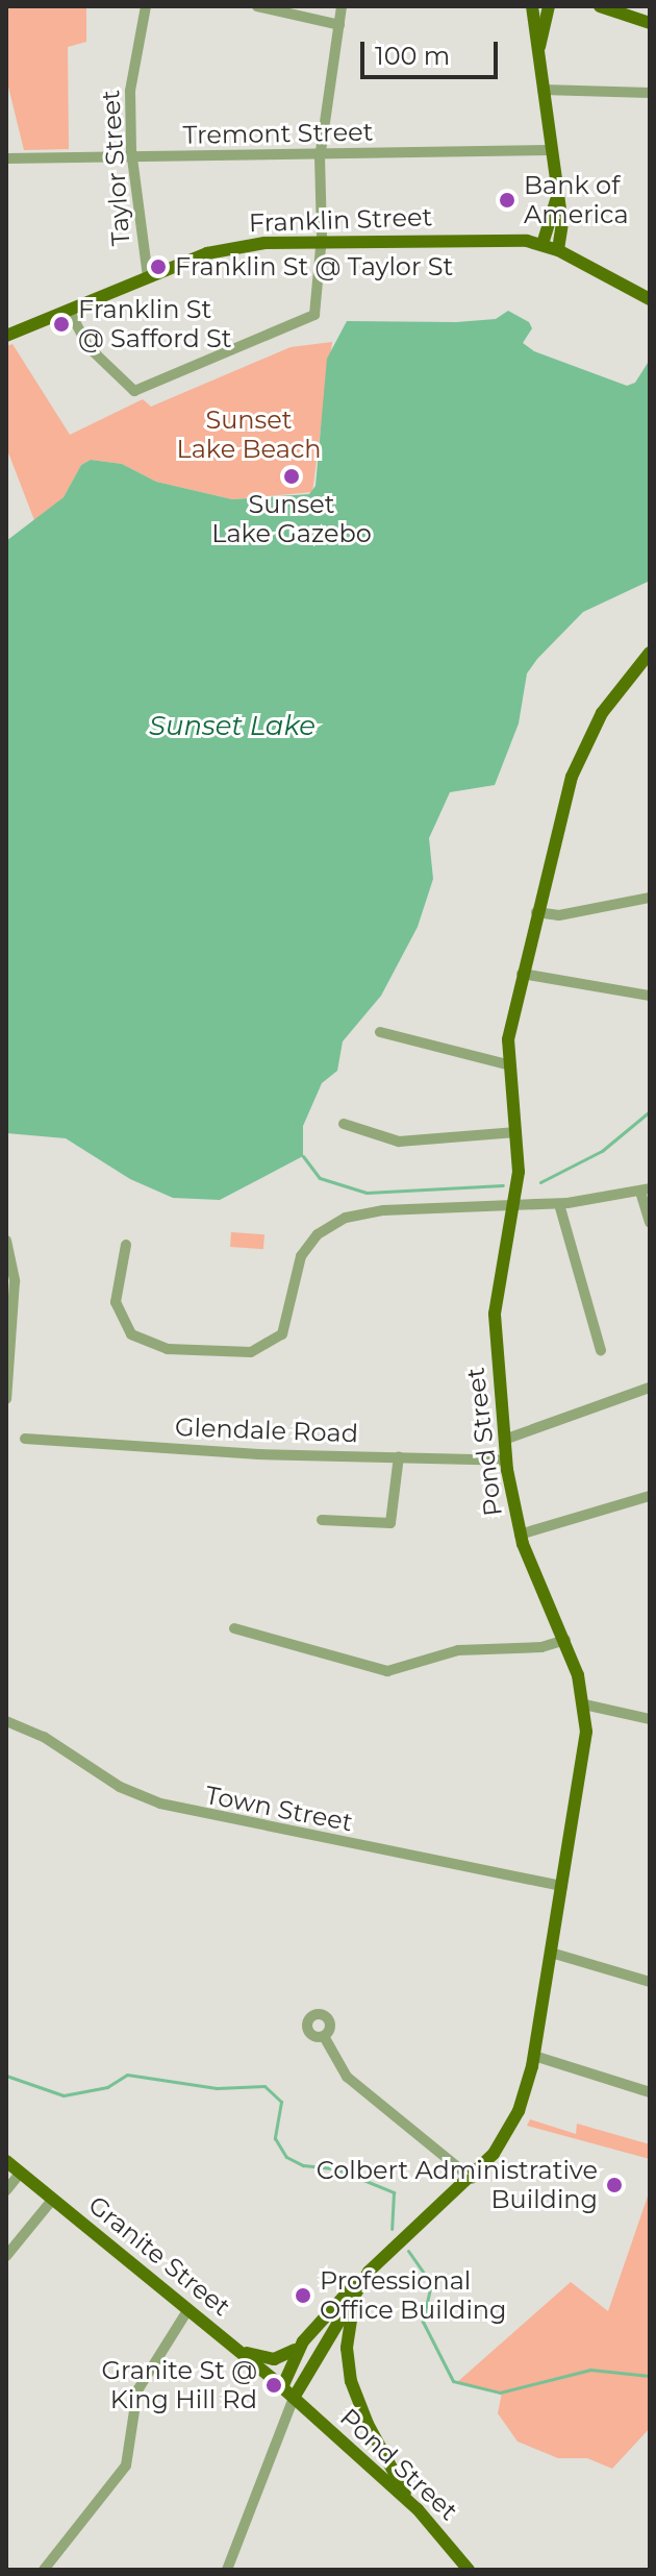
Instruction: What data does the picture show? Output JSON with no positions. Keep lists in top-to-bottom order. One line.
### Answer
{"streets":{"main road":["Franklin Street","Pond Street","Granite Street"],"street":["Tremont Street","Taylor Street","Glendale Road","Town Street"]},"crossings":[["Tremont Street","Taylor Street"],["Taylor Street","Franklin Street"],["Glendale Road","Pond Street"],["Pond Street","Town Street"],["Pond Street","Granite Street"]],"water":["Sunset Lake"],"parks":["Sunset Lake Beach"],"places":["Bank of America","Franklin St @ Taylor St","Franklin St @ Safford St","Sunset Lake Gazebo","Colbert Administrative Building","Professional Office Building","Granite St @ King Hill Rd"],"scale_bar":"100 m"}
